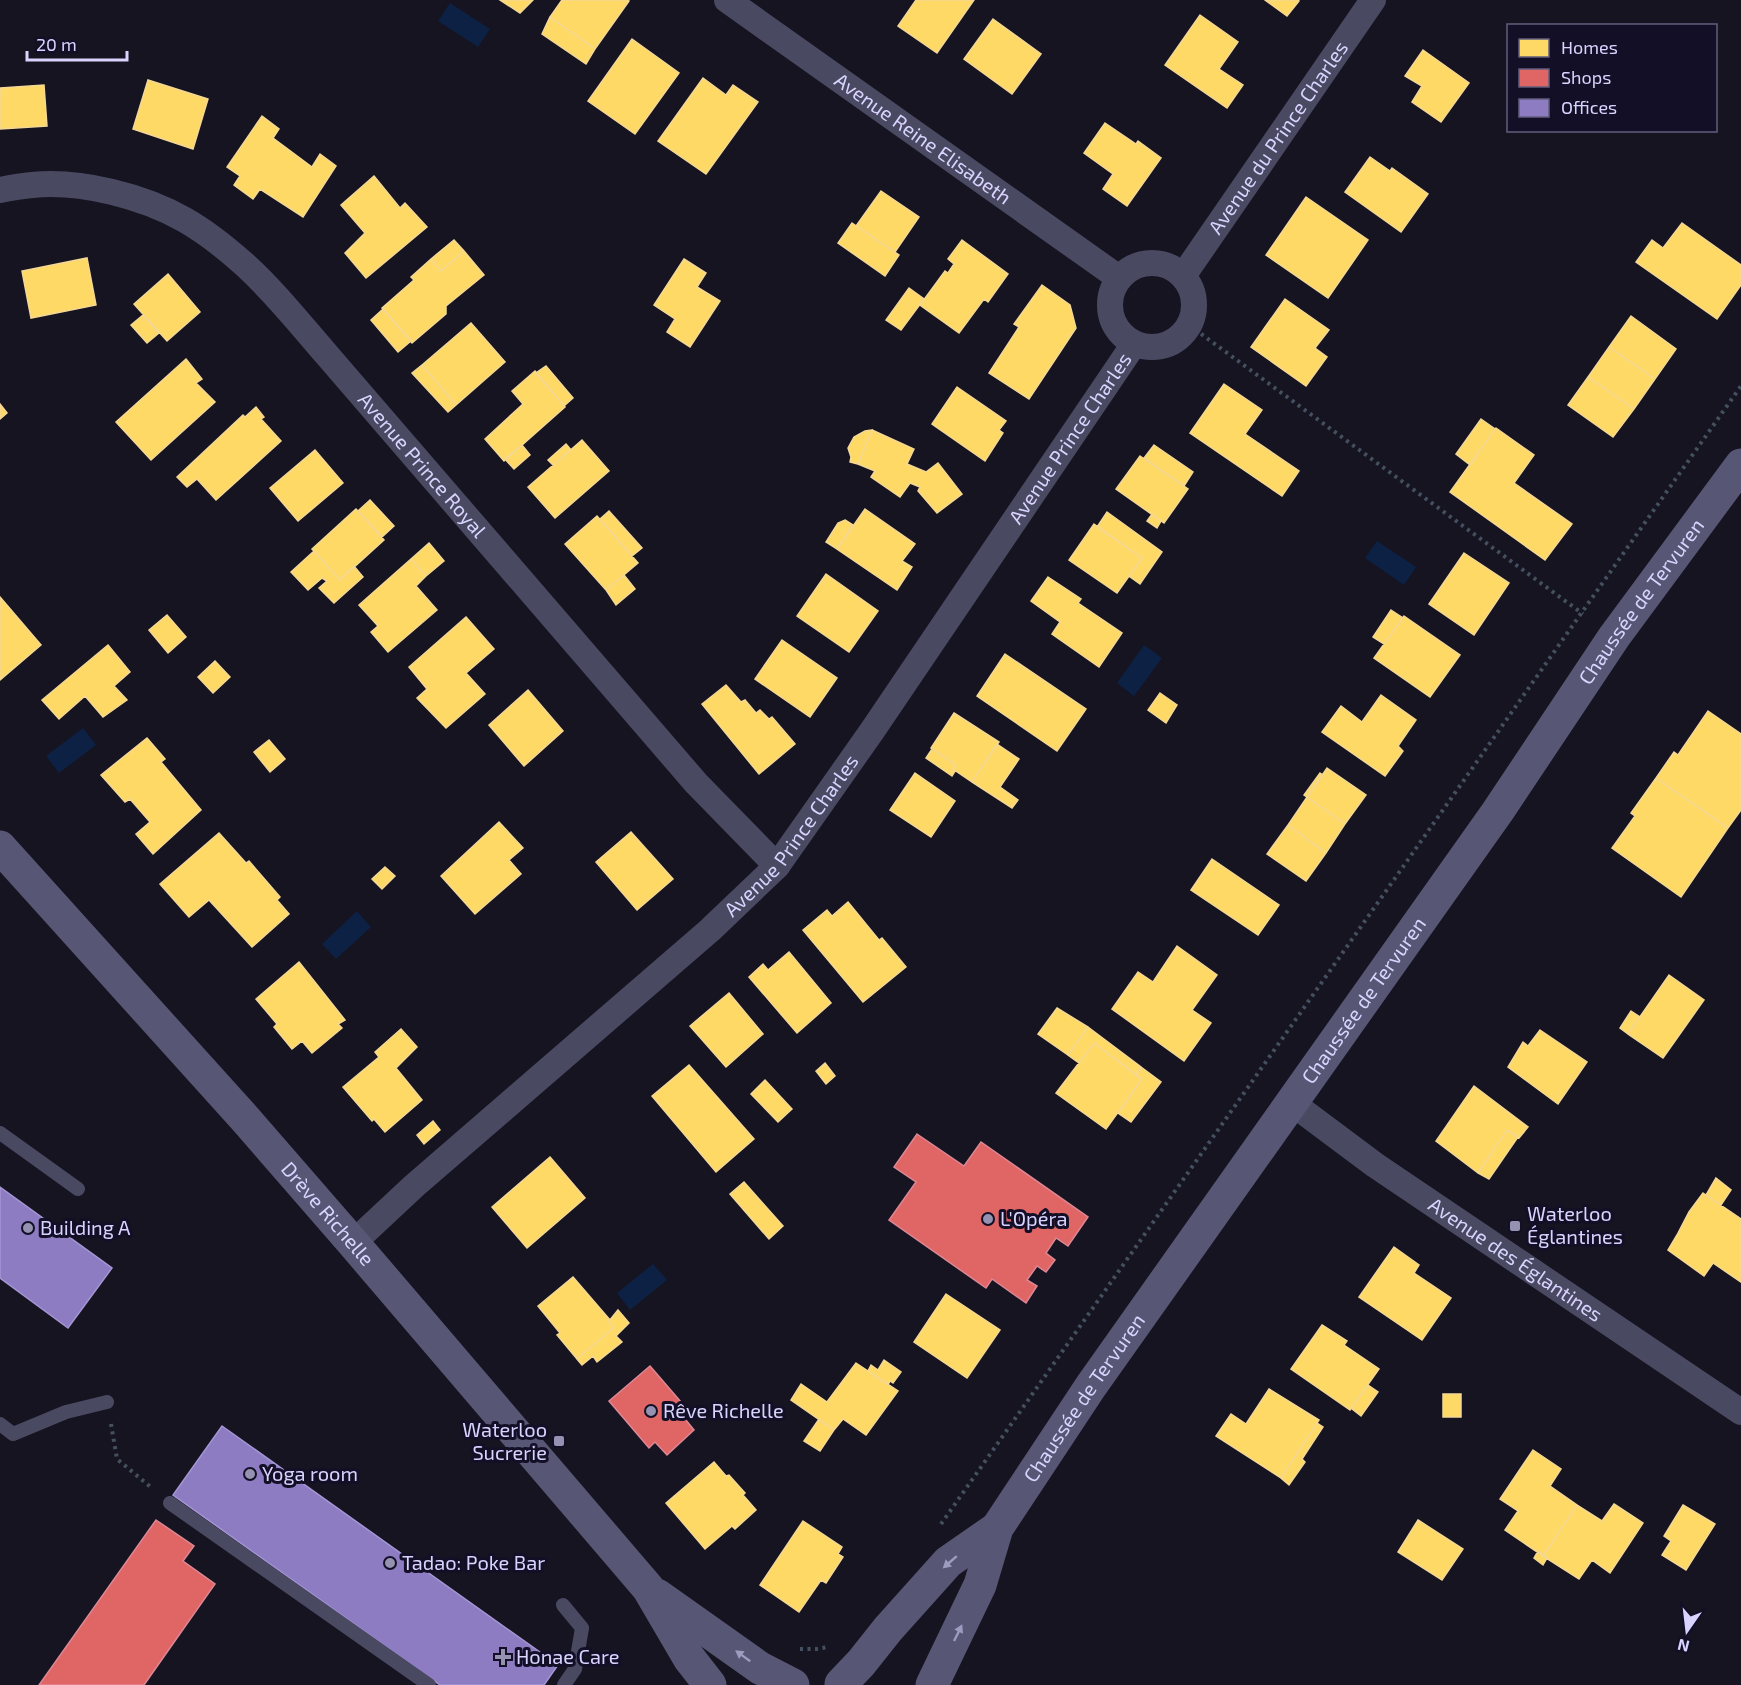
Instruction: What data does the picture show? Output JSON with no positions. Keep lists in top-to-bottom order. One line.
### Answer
{"streets":{"main road":["Chaussée de Tervuren","Drève Richelle"],"street":["Avenue du Prince Charles","Avenue Reine Elisabeth","Avenue Prince Charles","Avenue Prince Royal","Avenue des Églantines"]},"crossings":[["Avenue du Prince Charles","Avenue Reine Elisabeth"],["Avenue du Prince Charles","Avenue Prince Charles"],["Avenue Reine Elisabeth","Avenue Prince Charles"],["Avenue Prince Charles","Avenue Prince Royal"],["Avenue Prince Charles","Drève Richelle"],["Chaussée de Tervuren","Avenue des Églantines"]],"places":{"other":["L'Opéra","Building A","Rêve Richelle","Yoga room","Tadao: Poke Bar"],"transit":["Waterloo Églantines","Waterloo Sucrerie"],"health":["Honae Care"]},"legend":["Homes","Shops","Offices"],"scale_bar":"20 m","north":"bottom"}
